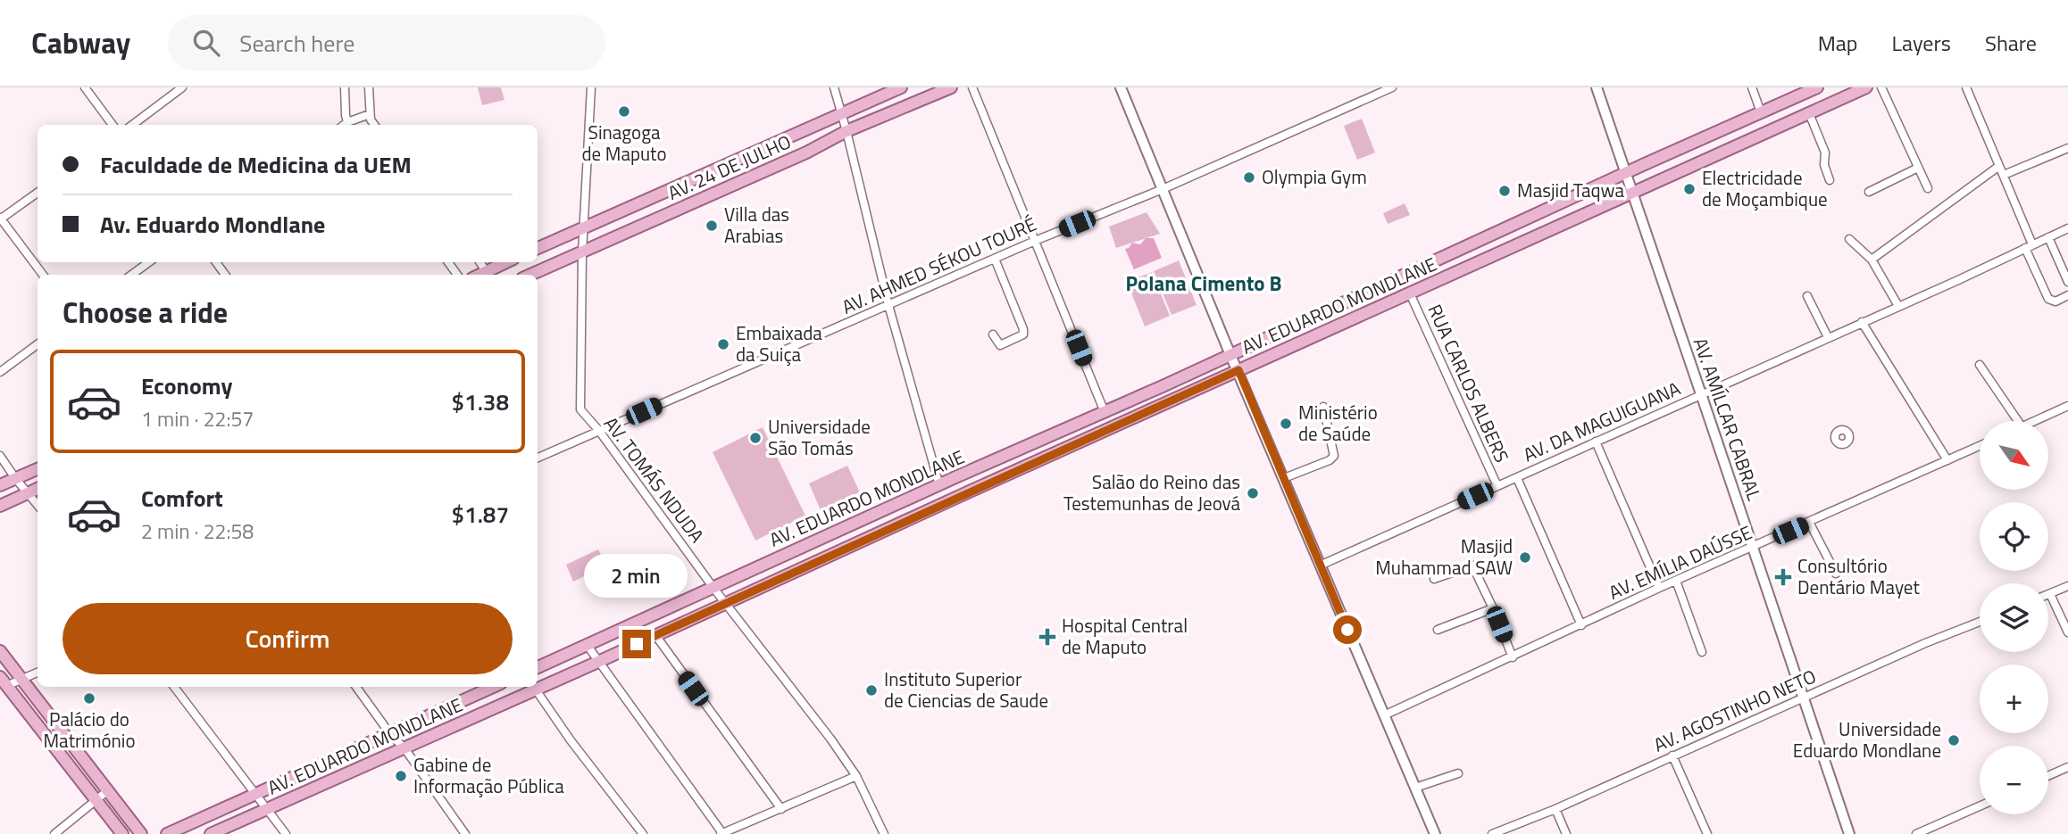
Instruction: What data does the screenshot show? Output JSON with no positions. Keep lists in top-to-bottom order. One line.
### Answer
{"streets":{"main road":["AV. 24 DE JULHO","AV. EDUARDO MONDLANE"],"street":["AV. AHMED SÉKOU TOURÉ","RUA CARLOS ALBERS","AV. AMÍLCAR CABRAL","AV. DA MAGUIGUANA","AV. TOMÁS NDUDA","AV. EMÍLIA DAÚSSE","AV. AGOSTINHO NETO"]},"crossings":[["AV. 24 DE JULHO","AV. TOMÁS NDUDA"],["AV. AHMED SÉKOU TOURÉ","AV. TOMÁS NDUDA"],["AV. EDUARDO MONDLANE","RUA CARLOS ALBERS"],["AV. EDUARDO MONDLANE","AV. AMÍLCAR CABRAL"],["AV. EDUARDO MONDLANE","AV. TOMÁS NDUDA"],["RUA CARLOS ALBERS","AV. DA MAGUIGUANA"],["AV. AMÍLCAR CABRAL","AV. DA MAGUIGUANA"],["AV. AMÍLCAR CABRAL","AV. EMÍLIA DAÚSSE"],["AV. AMÍLCAR CABRAL","AV. AGOSTINHO NETO"]],"districts":["Polana Cimento B"],"places":{"other":["Sinagoga de Maputo","Olympia Gym","Electricidade de Moçambique","Masjid Taqwa","Villa das Arabias","Embaixada da Suiça","Ministério de Saúde","Universidade São Tomás","Salão do Reino das Testemunhas de Jeová","Masjid Muhammad SAW","Instituto Superior de Ciencias de Saude","Palácio do Matrimónio","Universidade Eduardo Mondlane","Gabine de Informação Pública"],"health":["Consultório Dentário Mayet","Hospital Central de Maputo"]},"north":"bottom right","page":{"header":"Cabway","search":"Search here","nav":["Map","Layers","Share"],"banner":["Faculdade de Medicina da UEM","Av. Eduardo Mondlane"],"heading":"Choose a ride","list":[{"name":"Economy","note":"1 min · 22:57","value":"$1.38"},{"name":"Comfort","note":"2 min · 22:58","value":"$1.87"}],"map_buttons":["+","−"],"bubble":"2 min","buttons":"Confirm"}}
